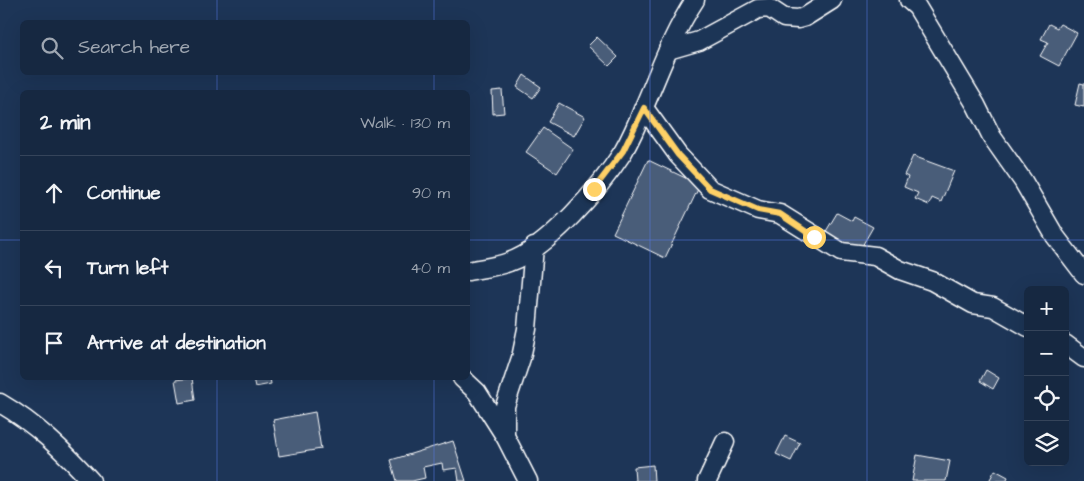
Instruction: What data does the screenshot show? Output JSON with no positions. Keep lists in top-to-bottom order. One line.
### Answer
{"page":{"search":"Search here","heading":["2 min","Walk · 130 m"],"list":[["Continue","90 m"],["Turn left","40 m"],"Arrive at destination"],"map_buttons":["+","−"]}}
